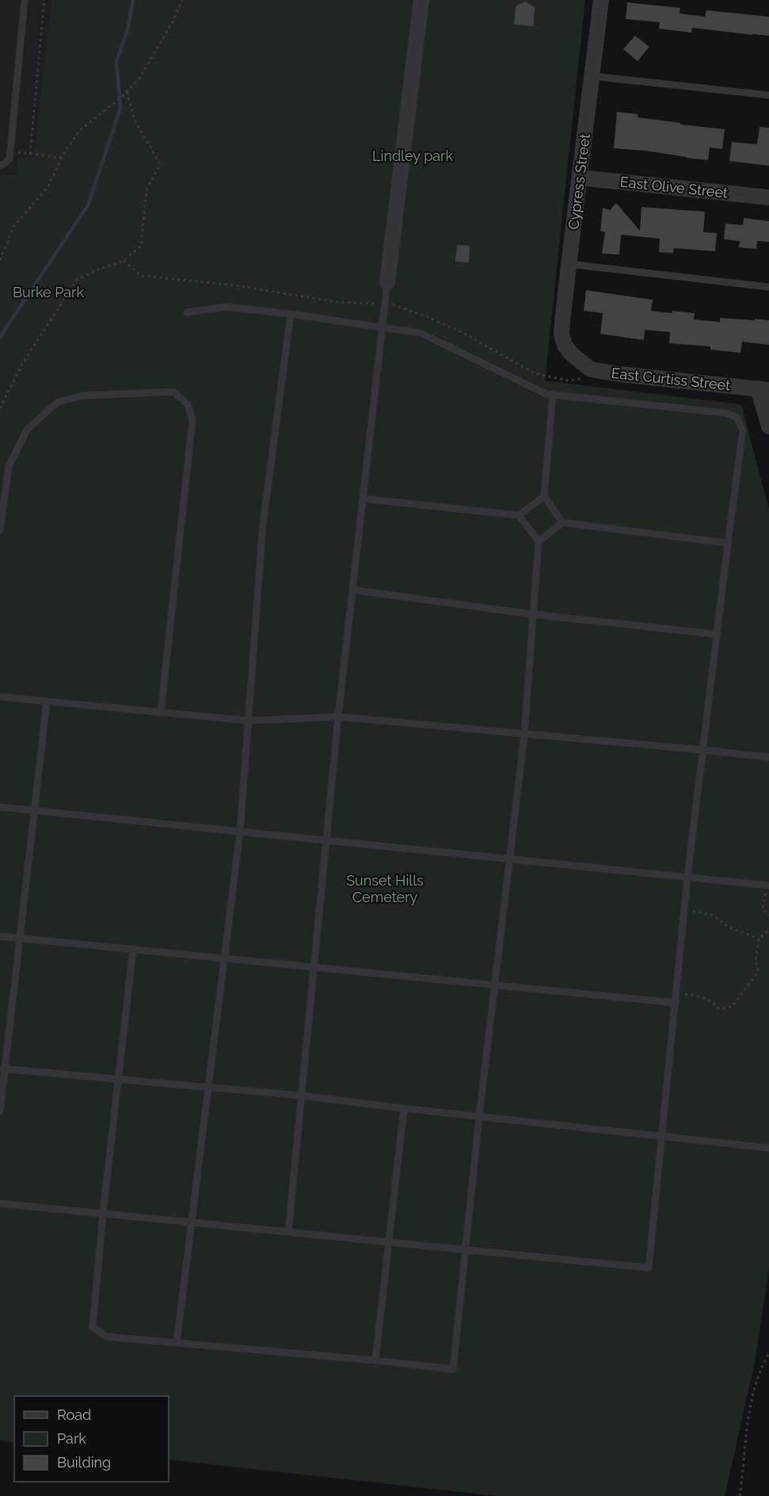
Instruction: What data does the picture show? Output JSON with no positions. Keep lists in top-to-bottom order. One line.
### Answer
{"streets":{"street":["Cypress Street","East Olive Street","East Curtiss Street"]},"crossings":[["Cypress Street","East Olive Street"],["Cypress Street","East Curtiss Street"]],"parks":["Lindley park","Burke Park","Sunset Hills Cemetery"],"legend":["Road","Park","Building"]}
